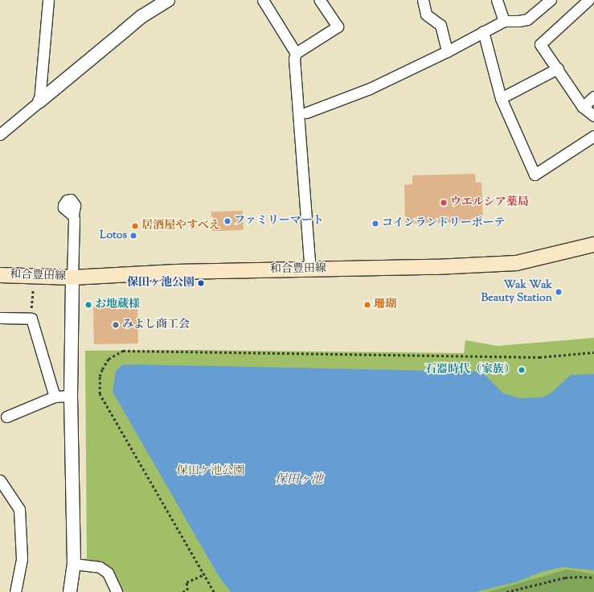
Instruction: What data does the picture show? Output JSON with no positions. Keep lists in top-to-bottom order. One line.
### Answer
{"streets":{"main road":["和合豊田線"]},"water":["保田ヶ池"],"parks":["保田ケ池公園"],"places":["ウエルシア薬局","ファミリーマート","コインランドリーポーテ","居酒屋やすべえ","Lotos","保田ヶ池公園","Wak Wak Beauty Station","お地蔵様","珊瑚","みよし商工会","石器時代（家族）"]}
